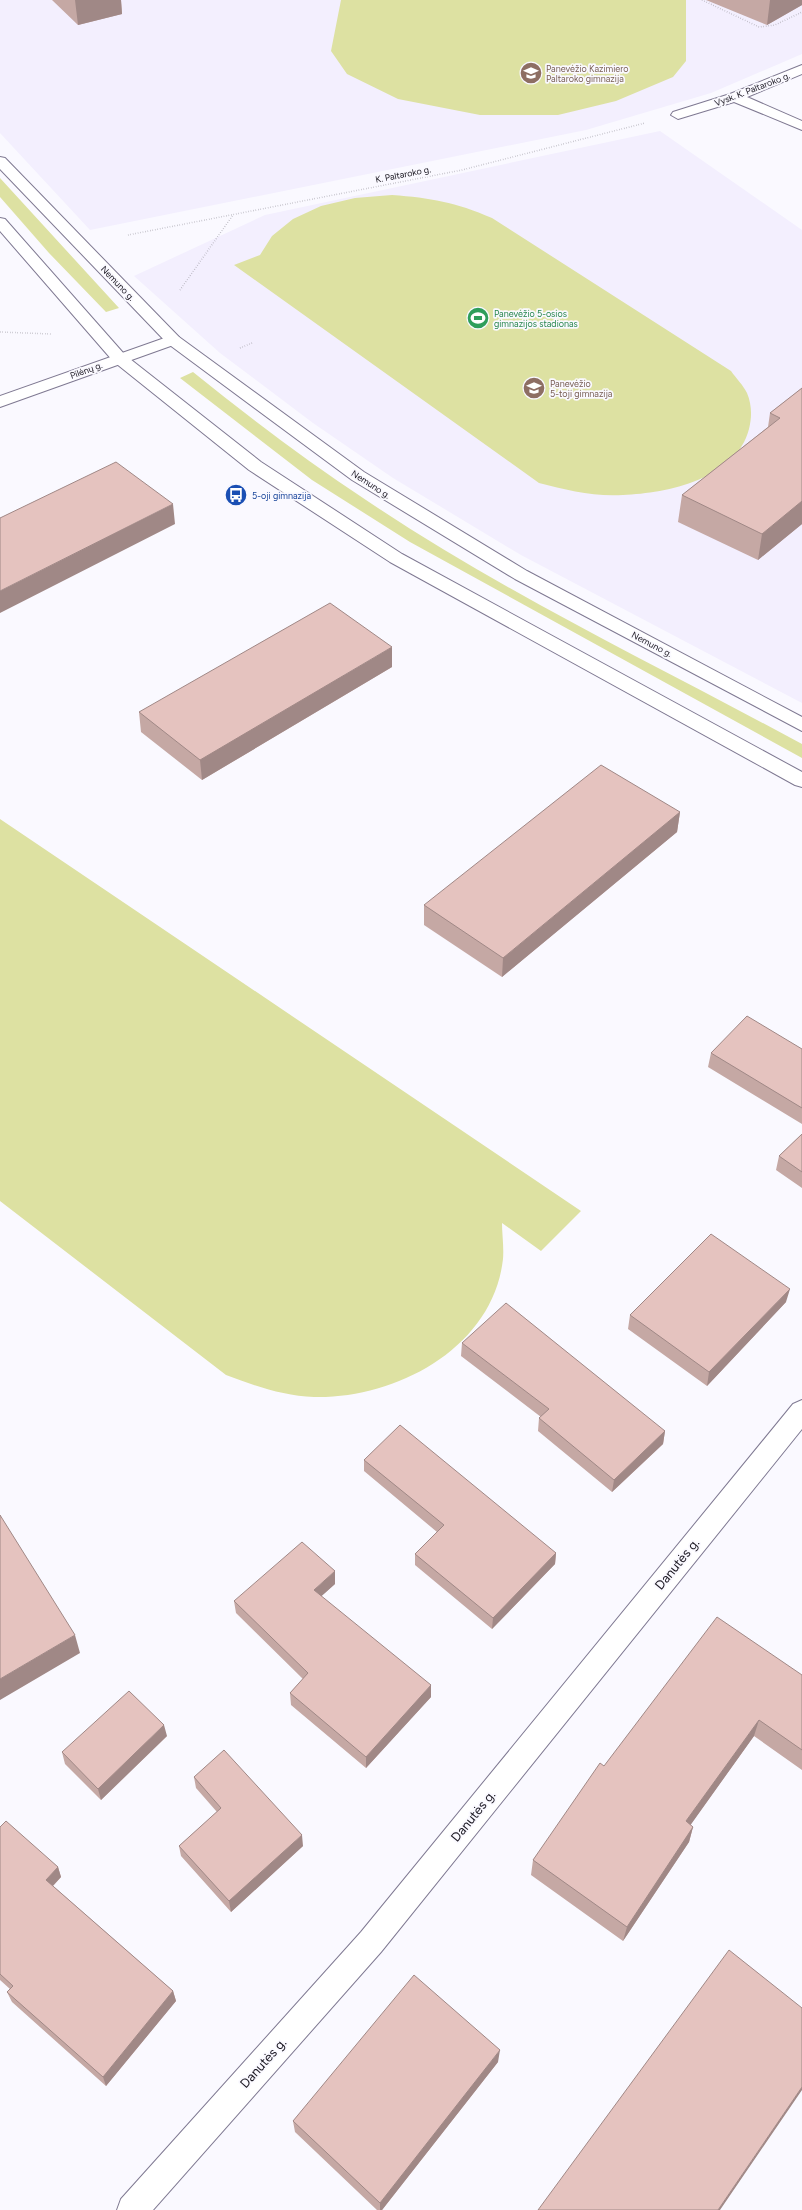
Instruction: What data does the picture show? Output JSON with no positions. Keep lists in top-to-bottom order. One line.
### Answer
{"streets":{"main road":["Vysk. K. Paltaroko g.","Nemuno g.","Pilėnų g.","Danutės g."],"path":["K. Paltaroko g."]},"crossings":[["Vysk. K. Paltaroko g.","K. Paltaroko g."],["Nemuno g.","Pilėnų g."]],"places":{"school or university":["Panevėžio Kazimiero Paltaroko gimnazija","Panevėžio 5-toji gimnazija"],"sports":["Panevėžio 5-osios gimnazijos stadionas"],"bus stop":["5-oji gimnazija"]}}
